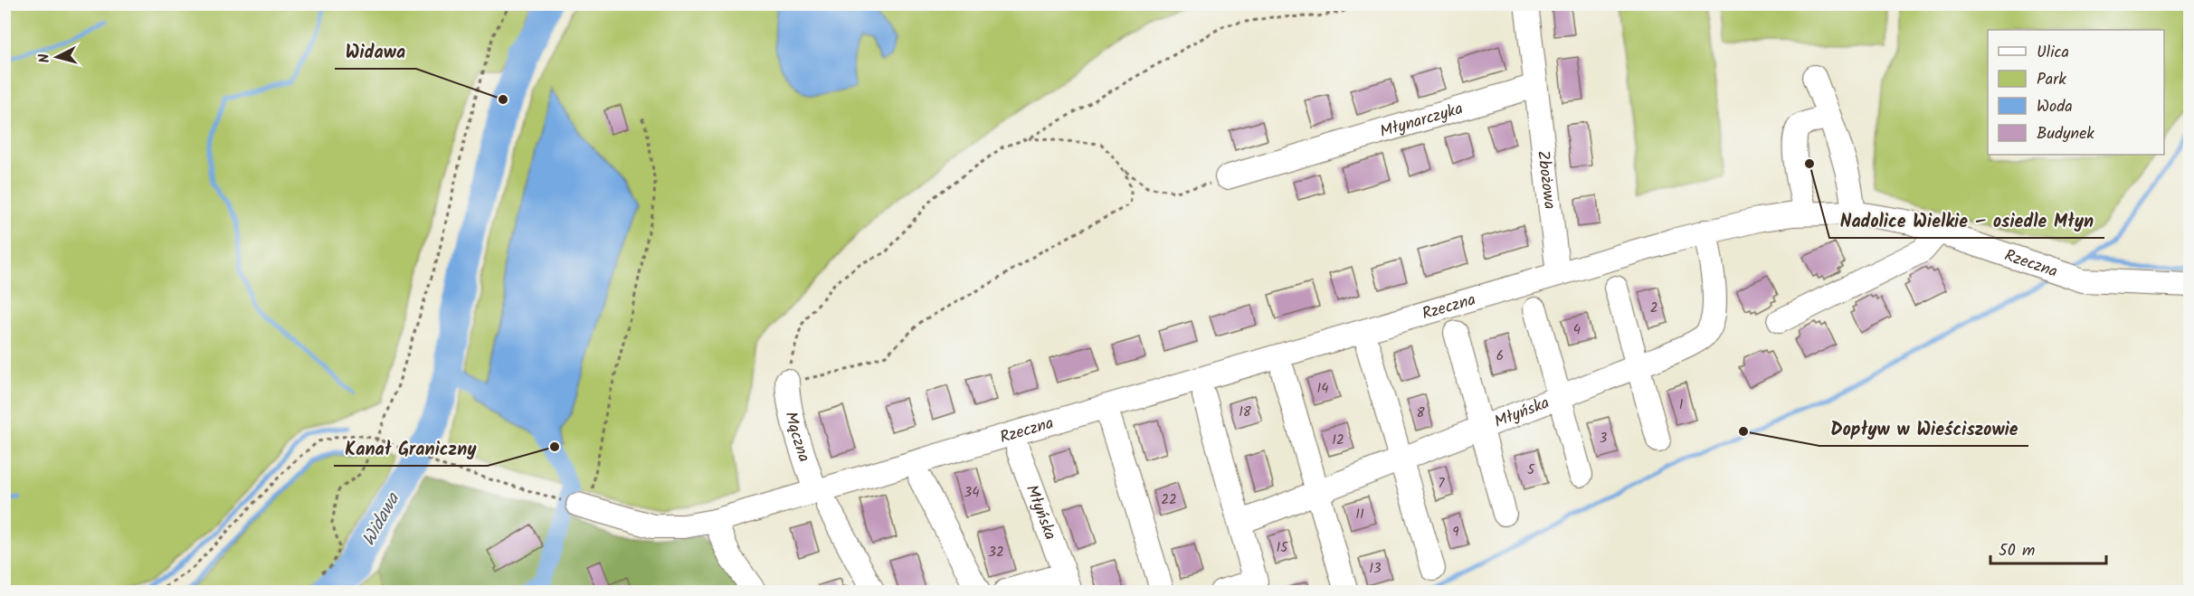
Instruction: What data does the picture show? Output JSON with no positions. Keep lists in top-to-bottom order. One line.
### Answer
{"streets":{"street":["Młynarczyka","Zbożowa","Rzeczna","Młyńska","Mączna"]},"crossings":[["Młynarczyka","Zbożowa"],["Zbożowa","Rzeczna"],["Rzeczna","Młyńska"],["Rzeczna","Mączna"]],"water":["Widawa"],"places":["Widawa","Nadolice Wielkie – osiedle Młyn","Dopływ w Wieściszowie","Kanał Graniczny"],"house_numbers":["2","4","6","14","1","18","8","3","12","5","7","34","22","11","9","15","32","13"],"legend":["Ulica","Park","Woda","Budynek"],"scale_bar":"50 m","north":"left"}
